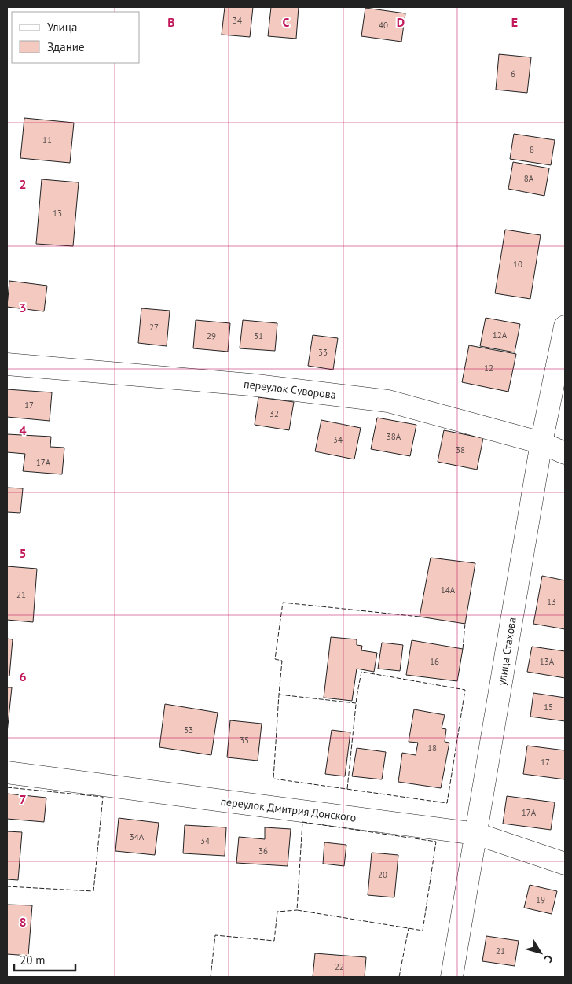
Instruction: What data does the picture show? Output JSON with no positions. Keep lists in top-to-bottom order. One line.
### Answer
{"streets":{"street":["переулок Суворова","улица Стахова","переулок Дмитрия Донского"]},"crossings":[["переулок Суворова","улица Стахова"],["улица Стахова","переулок Дмитрия Донского"]],"house_numbers":["34","40","6","11","8","8А","13","10","27","12А","29","31","33","12","17","32","38А","34","38","17А","14А","21","13","16","13А","15","33","35","18","17","17А","34А","34","36","20","19","21","22"],"legend":["Улица","Здание"],"scale_bar":"20 m","north":"bottom right","grid":{"columns":["B","C","D","E"],"rows":["2","3","4","5","6","7","8"]}}
